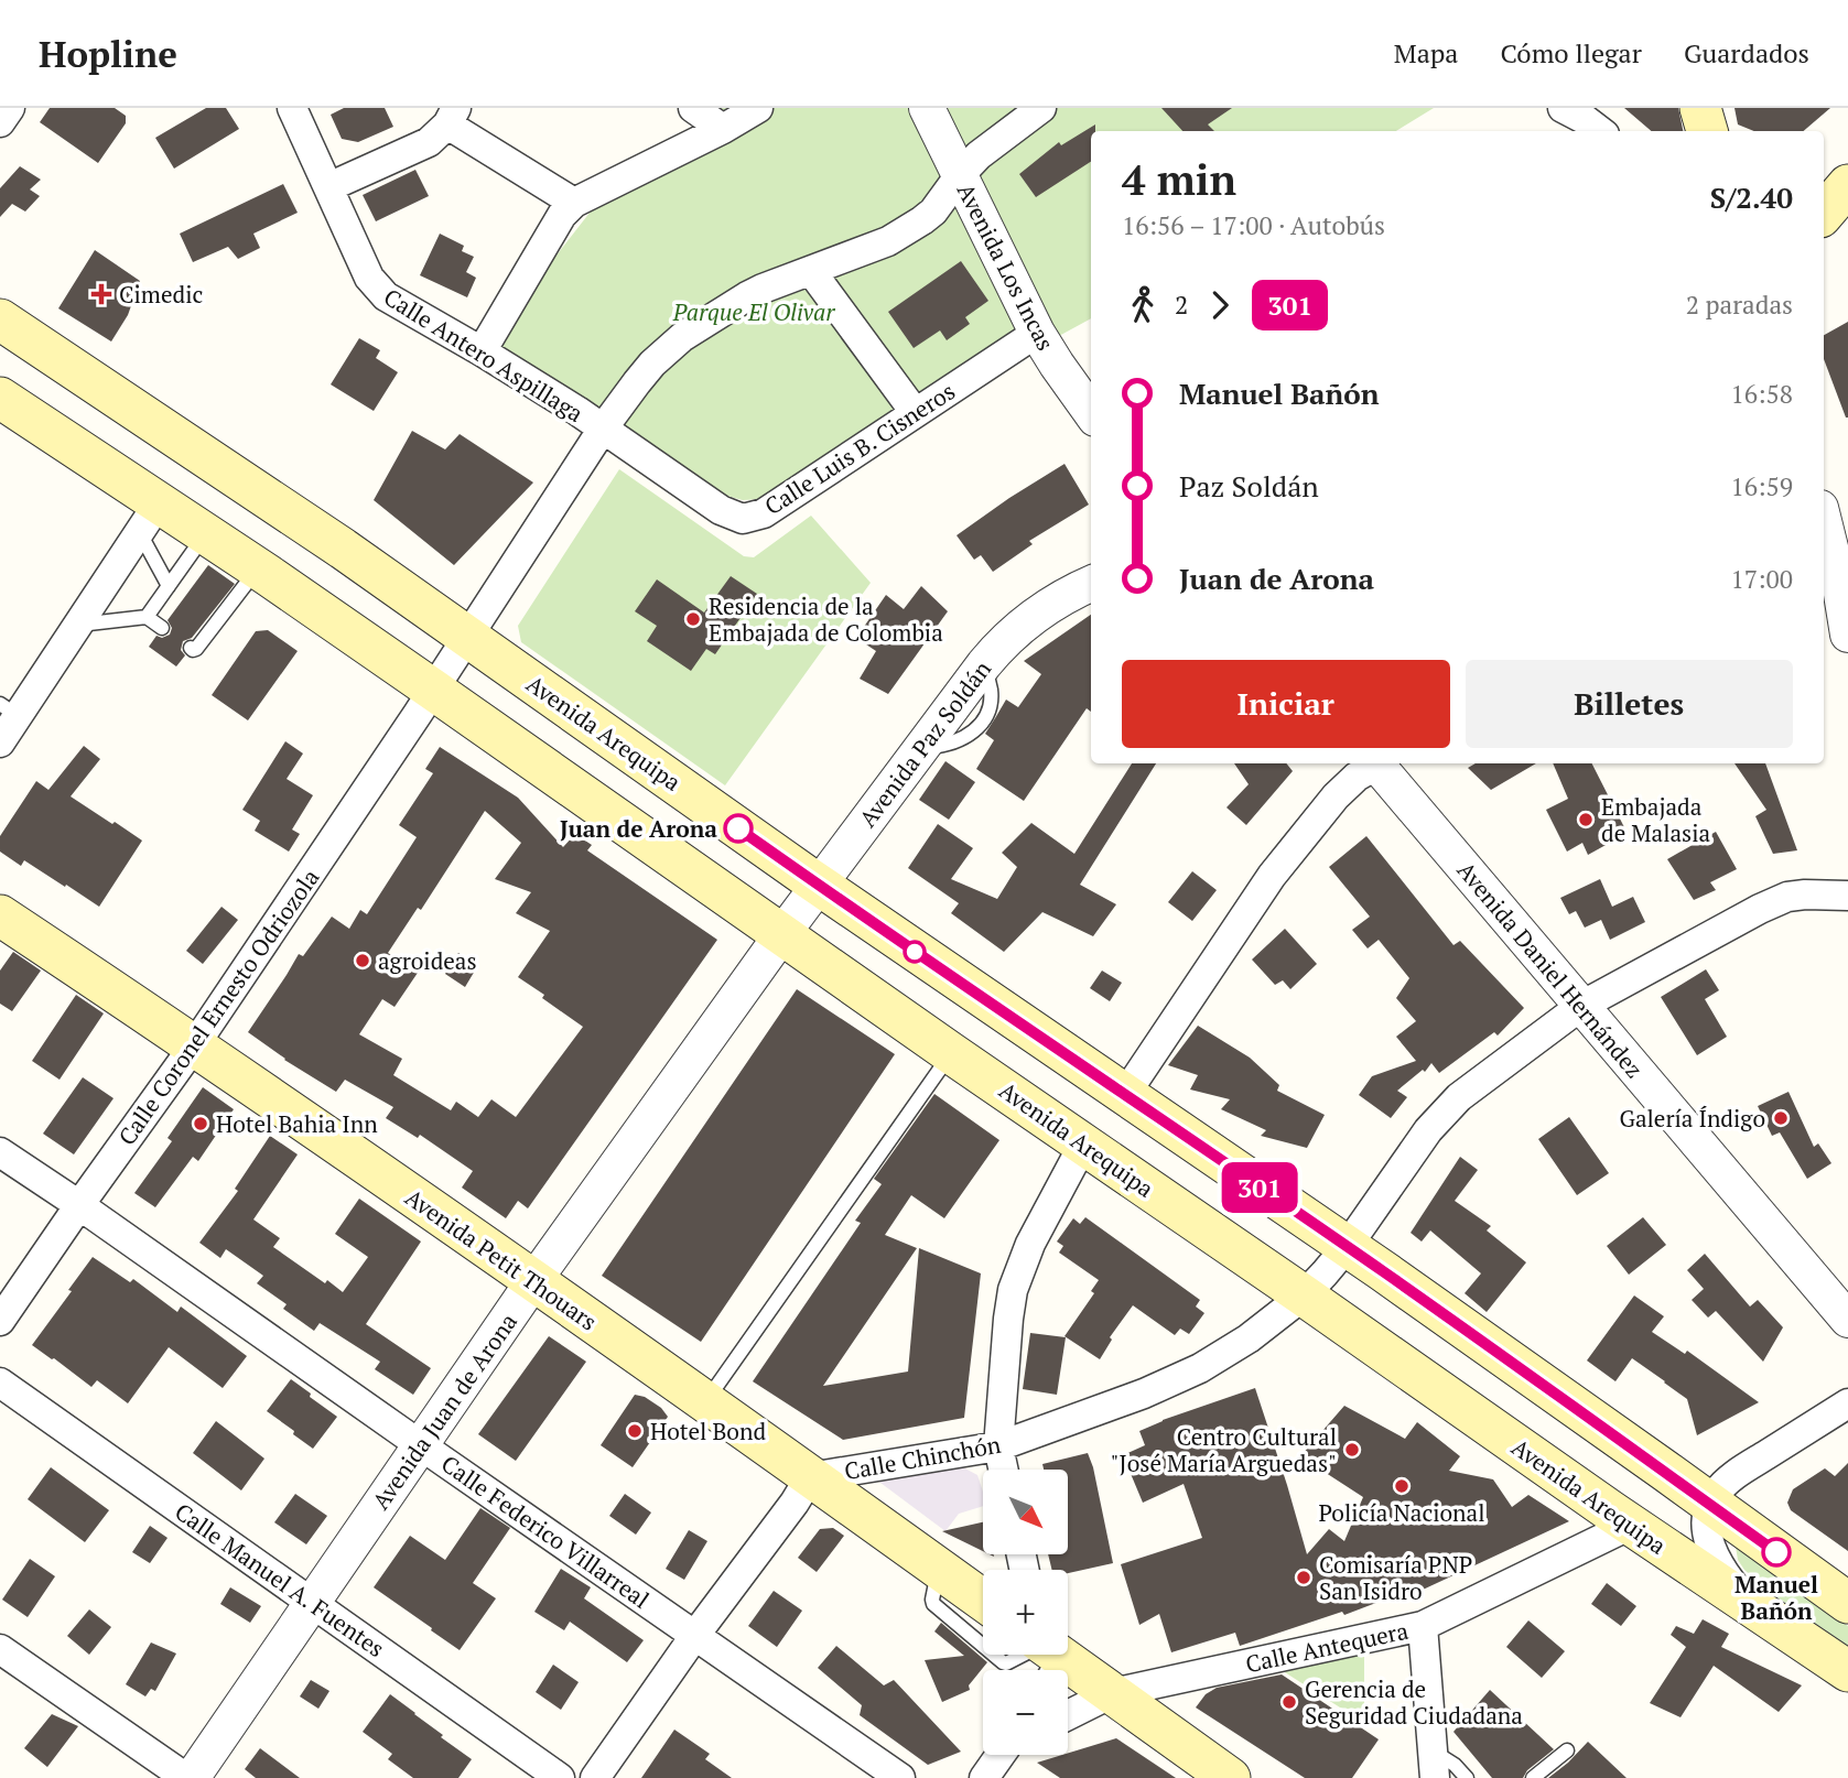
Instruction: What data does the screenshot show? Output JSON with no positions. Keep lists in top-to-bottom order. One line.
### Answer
{"streets":{"main road":["Avenida Arequipa","Avenida Petit Thouars"],"street":["Avenida Los Incas","Calle Antero Aspillaga","Calle Luis B. Cisneros","Avenida Paz Soldán","Avenida Daniel Hernández","Calle Coronel Ernesto Odriozola","Avenida Juan de Arona","Calle Chinchón","Calle Federico Villarreal","Calle Manuel A. Fuentes","Calle Antequera"]},"crossings":[["Avenida Los Incas","Calle Luis B. Cisneros"],["Avenida Los Incas","Calle Coronel Ernesto Odriozola"],["Calle Antero Aspillaga","Calle Luis B. Cisneros"],["Calle Antero Aspillaga","Calle Coronel Ernesto Odriozola"],["Calle Luis B. Cisneros","Calle Coronel Ernesto Odriozola"],["Avenida Arequipa","Avenida Paz Soldán"],["Avenida Arequipa","Calle Coronel Ernesto Odriozola"],["Avenida Arequipa","Avenida Juan de Arona"],["Avenida Arequipa","Calle Chinchón"],["Avenida Arequipa","Calle Antequera"],["Avenida Paz Soldán","Avenida Juan de Arona"],["Avenida Daniel Hernández","Calle Chinchón"],["Calle Coronel Ernesto Odriozola","Avenida Petit Thouars"],["Calle Coronel Ernesto Odriozola","Calle Federico Villarreal"],["Avenida Petit Thouars","Avenida Juan de Arona"],["Avenida Petit Thouars","Calle Chinchón"],["Avenida Juan de Arona","Calle Federico Villarreal"],["Avenida Juan de Arona","Calle Manuel A. Fuentes"]],"parks":["Parque El Olivar"],"places":{"health":["Cimedic"],"other":["Residencia de la Embajada de Colombia","Embajada de Malasia","Juan de Arona","agroideas","Galería Índigo","Hotel Bahia Inn","Hotel Bond","Centro Cultural \"José María Arguedas\"","Policía Nacional","Manuel Bañón","Comisaría PNP San Isidro","Gerencia de Seguridad Ciudadana"]},"lines":["bus line 301"],"north":"bottom right","page":{"header":"Hopline","nav":["Mapa","Cómo llegar","Guardados"],"on_map":"301","heading":["4 min","16:56 – 17:00 · Autobús","S/2.40"],"legs":["2","301","2 paradas"],"list":[{"name":"Manuel Bañón","value":"16:58"},{"name":"Paz Soldán","value":"16:59"},{"name":"Juan de Arona","value":"17:00"}],"buttons":["Iniciar","Billetes"],"map_buttons":["+","−"]}}
